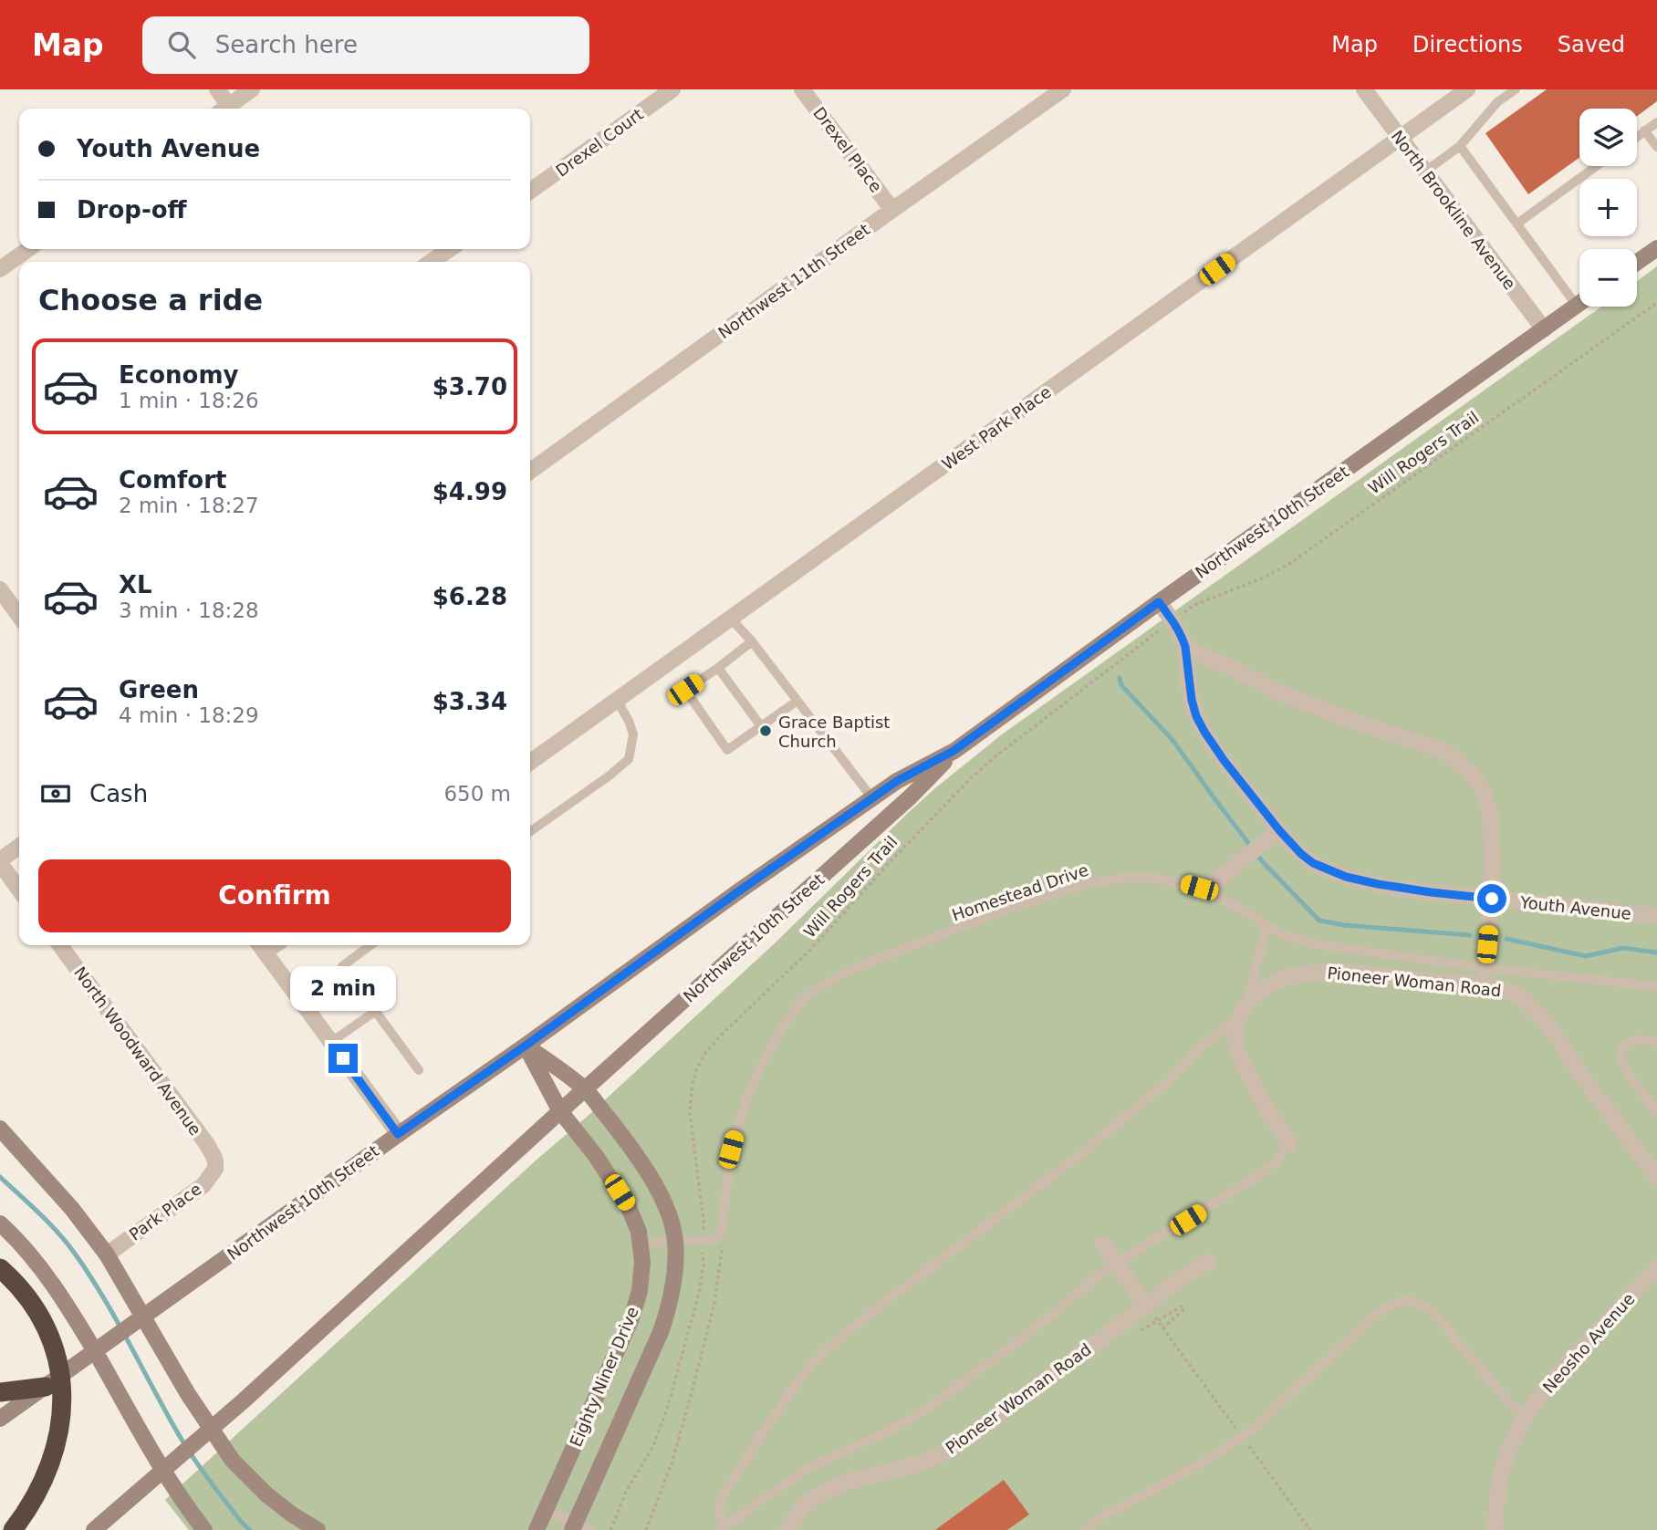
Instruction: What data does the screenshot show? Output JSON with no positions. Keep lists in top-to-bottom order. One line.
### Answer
{"streets":{"main road":["Northwest 10th Street","Eighty Niner Drive"],"street":["Drexel Court","Drexel Place","North Brookline Avenue","Northwest 11th Street","West Park Place","Youth Avenue","Pioneer Woman Road","North Woodward Avenue","Park Place","Neosho Avenue"],"lane":["Homestead Drive"],"path":["Will Rogers Trail"]},"crossings":[["Drexel Place","Northwest 11th Street"],["North Brookline Avenue","West Park Place"],["North Brookline Avenue","Northwest 10th Street"],["Northwest 10th Street","Youth Avenue"],["Northwest 10th Street","Eighty Niner Drive"],["North Woodward Avenue","Park Place"]],"places":["Grace Baptist Church"],"page":{"header":"Map","search":"Search here","nav":["Map","Directions","Saved"],"map_buttons":["+","−"],"banner":["Youth Avenue","Drop-off"],"heading":"Choose a ride","list":[{"name":"Economy","note":"1 min · 18:26","value":"$3.70"},{"name":"Comfort","note":"2 min · 18:27","value":"$4.99"},{"name":"XL","note":"3 min · 18:28","value":"$6.28"},{"name":"Green","note":"4 min · 18:29","value":"$3.34"}],"pay":["Cash","650 m"],"buttons":"Confirm","bubble":"2 min"}}
